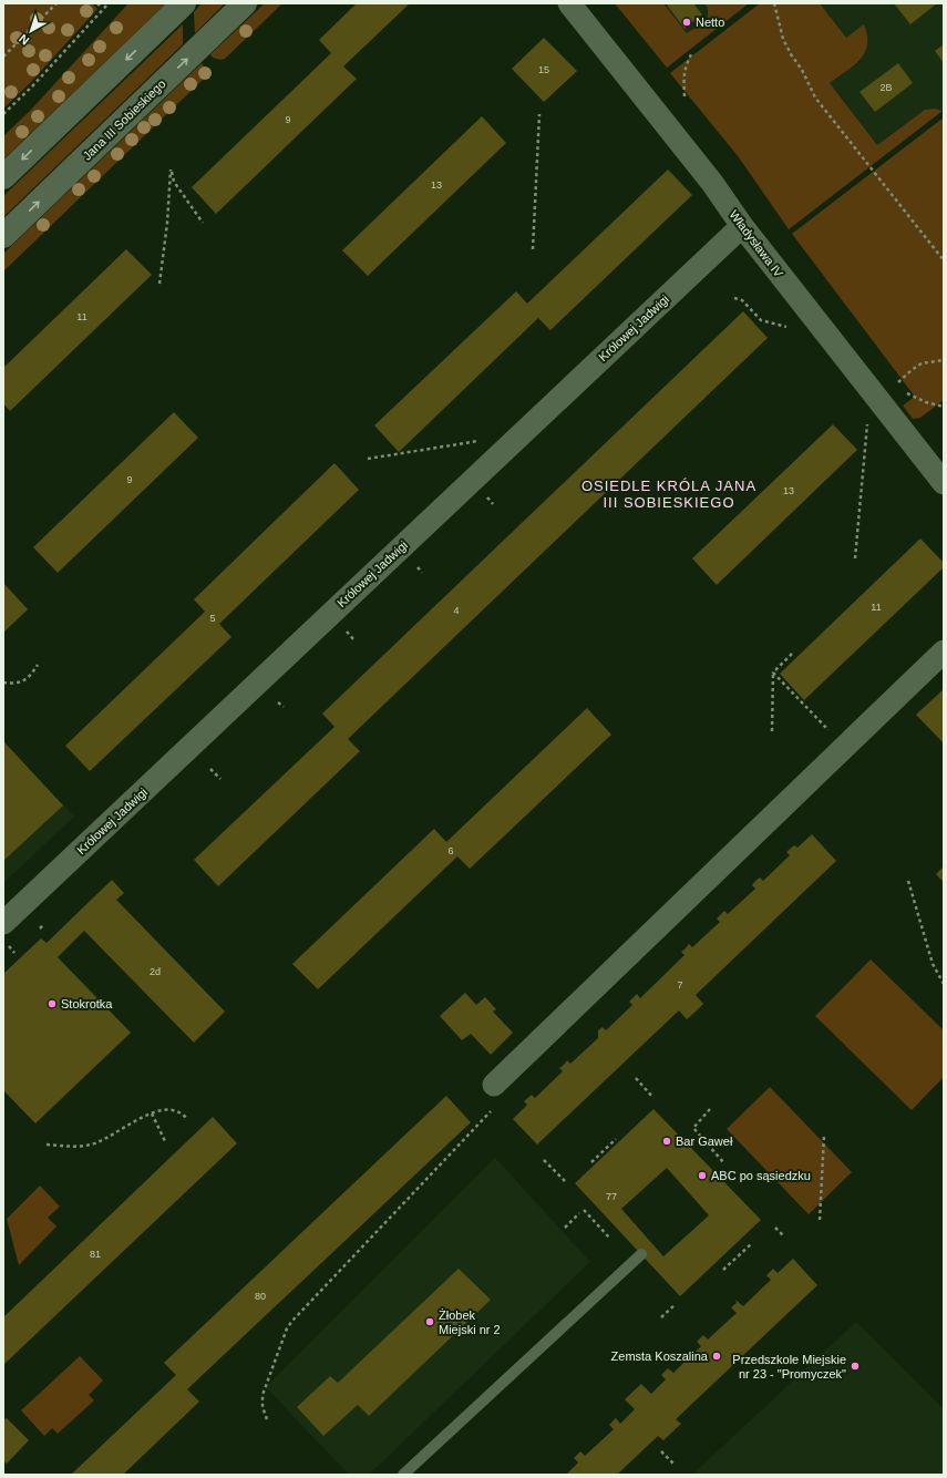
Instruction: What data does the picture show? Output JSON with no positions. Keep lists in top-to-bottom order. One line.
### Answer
{"streets":{"street":["Jana III Sobieskiego","Władysława IV","Królowej Jadwigi"]},"crossings":[["Władysława IV","Królowej Jadwigi"]],"districts":["OSIEDLE KRÓLA JANA III SOBIESKIEGO"],"places":["Netto","Stokrotka","Bar Gaweł","ABC po sąsiedzku","Żłobek Miejski nr 2","Zemsta Koszalina","Przedszkole Miejskie nr 23 - \"Promyczek\""],"house_numbers":["15","2B","9","13","11","9","13","11","4","5","6","2d","7","77","81","80"],"north":"bottom left"}
